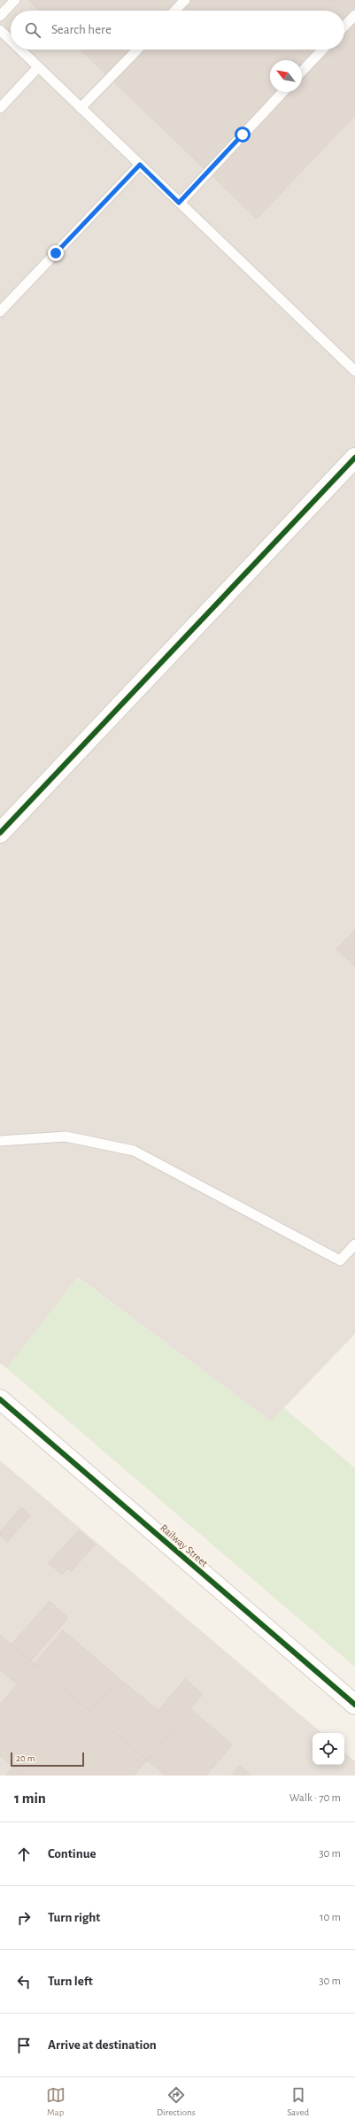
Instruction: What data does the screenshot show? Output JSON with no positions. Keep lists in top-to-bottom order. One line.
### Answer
{"streets":{"street":["Railway Street"]},"scale_bar":"20 m","north":"top left","page":{"search":"Search here","scale":"20 m","heading":["1 min","Walk · 70 m"],"list":[["Continue","30 m"],["Turn right","10 m"],["Turn left","30 m"],"Arrive at destination"],"nav":["Map","Directions","Saved"]}}
